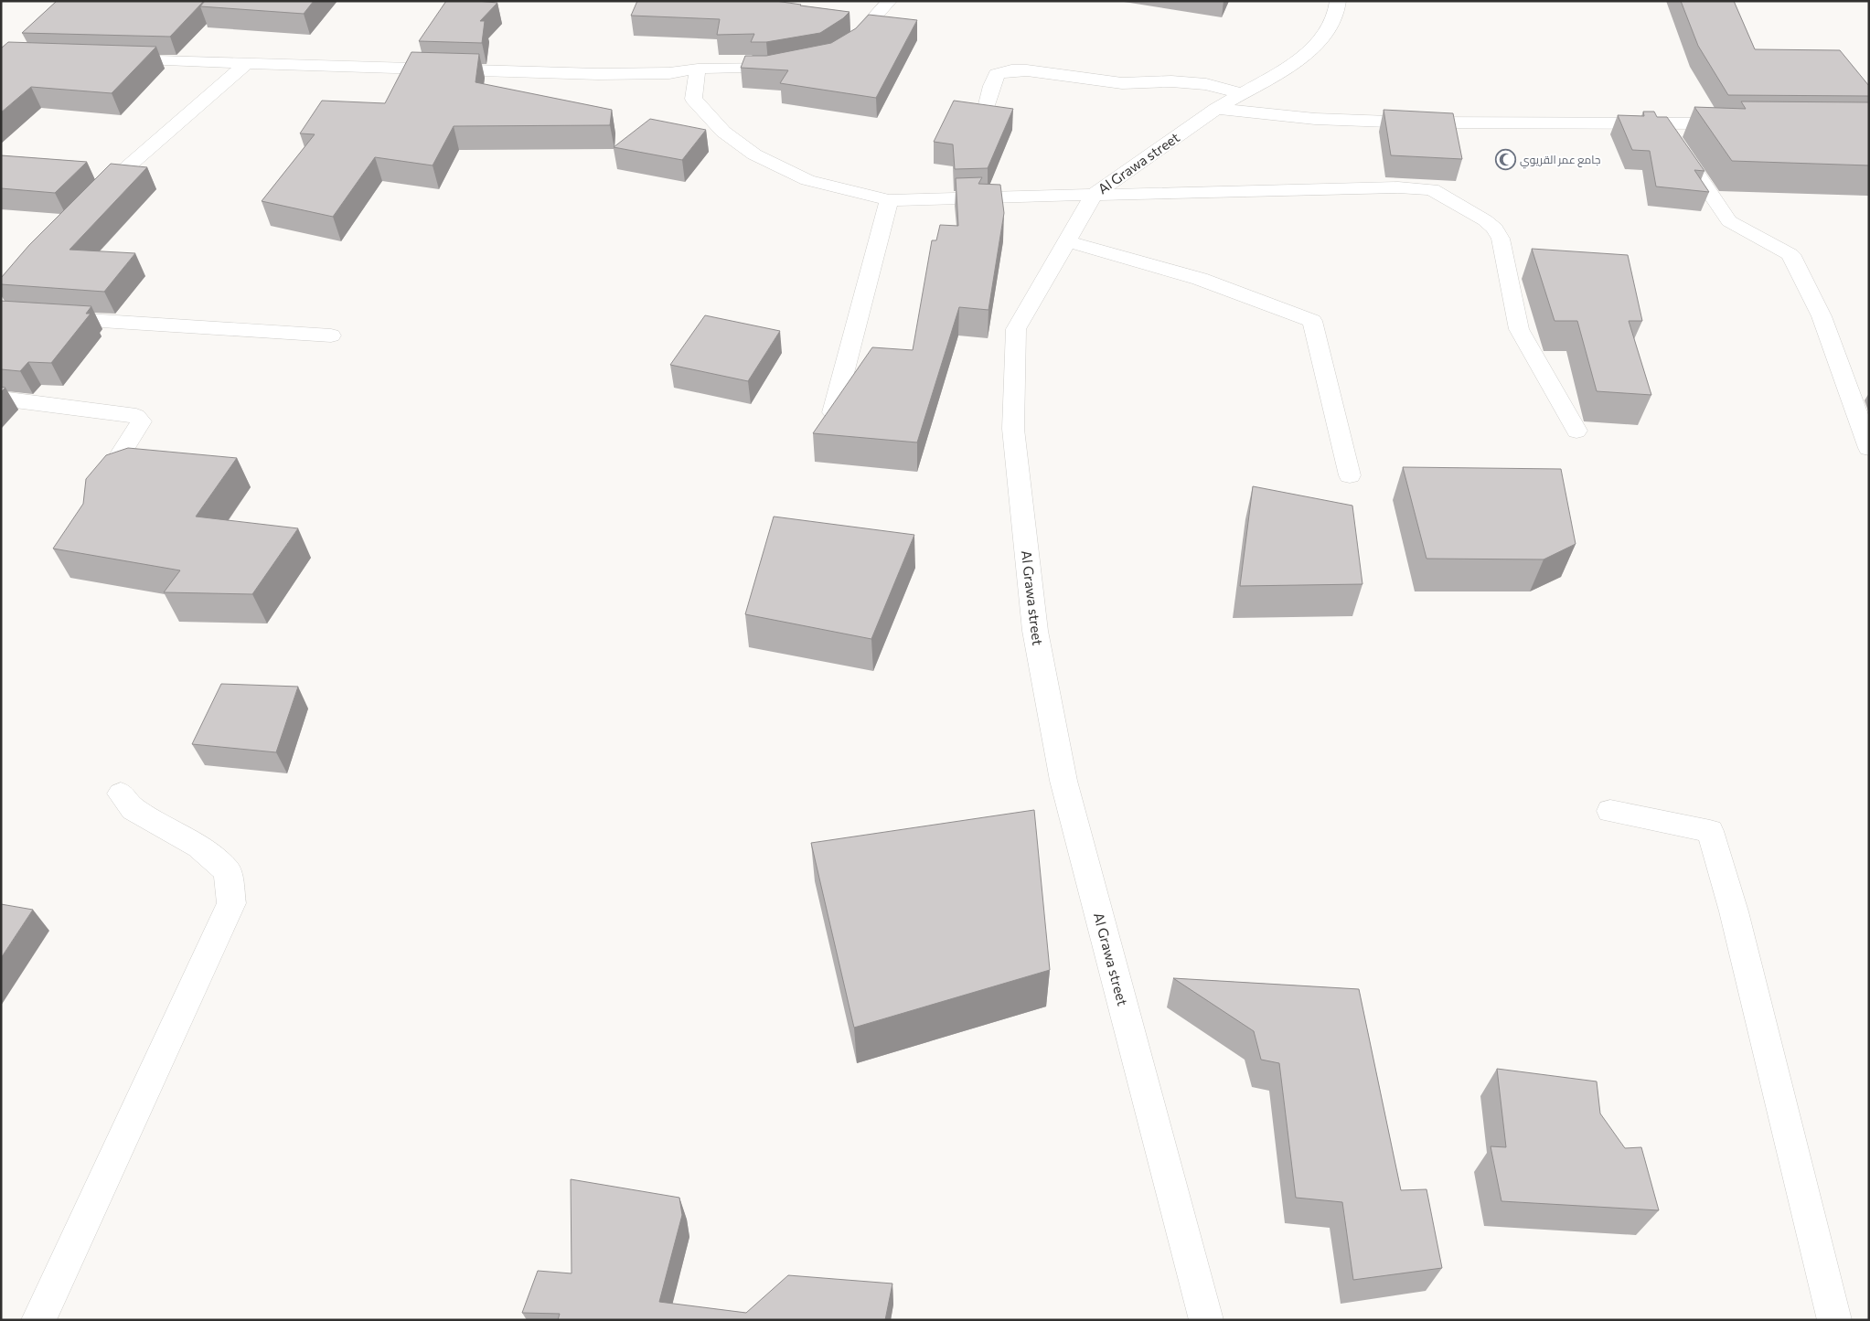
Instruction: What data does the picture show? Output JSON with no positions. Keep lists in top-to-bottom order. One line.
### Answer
{"streets":{"street":["Al Grawa street"]},"places":{"mosque":["جامع عمر القريوي"]}}
